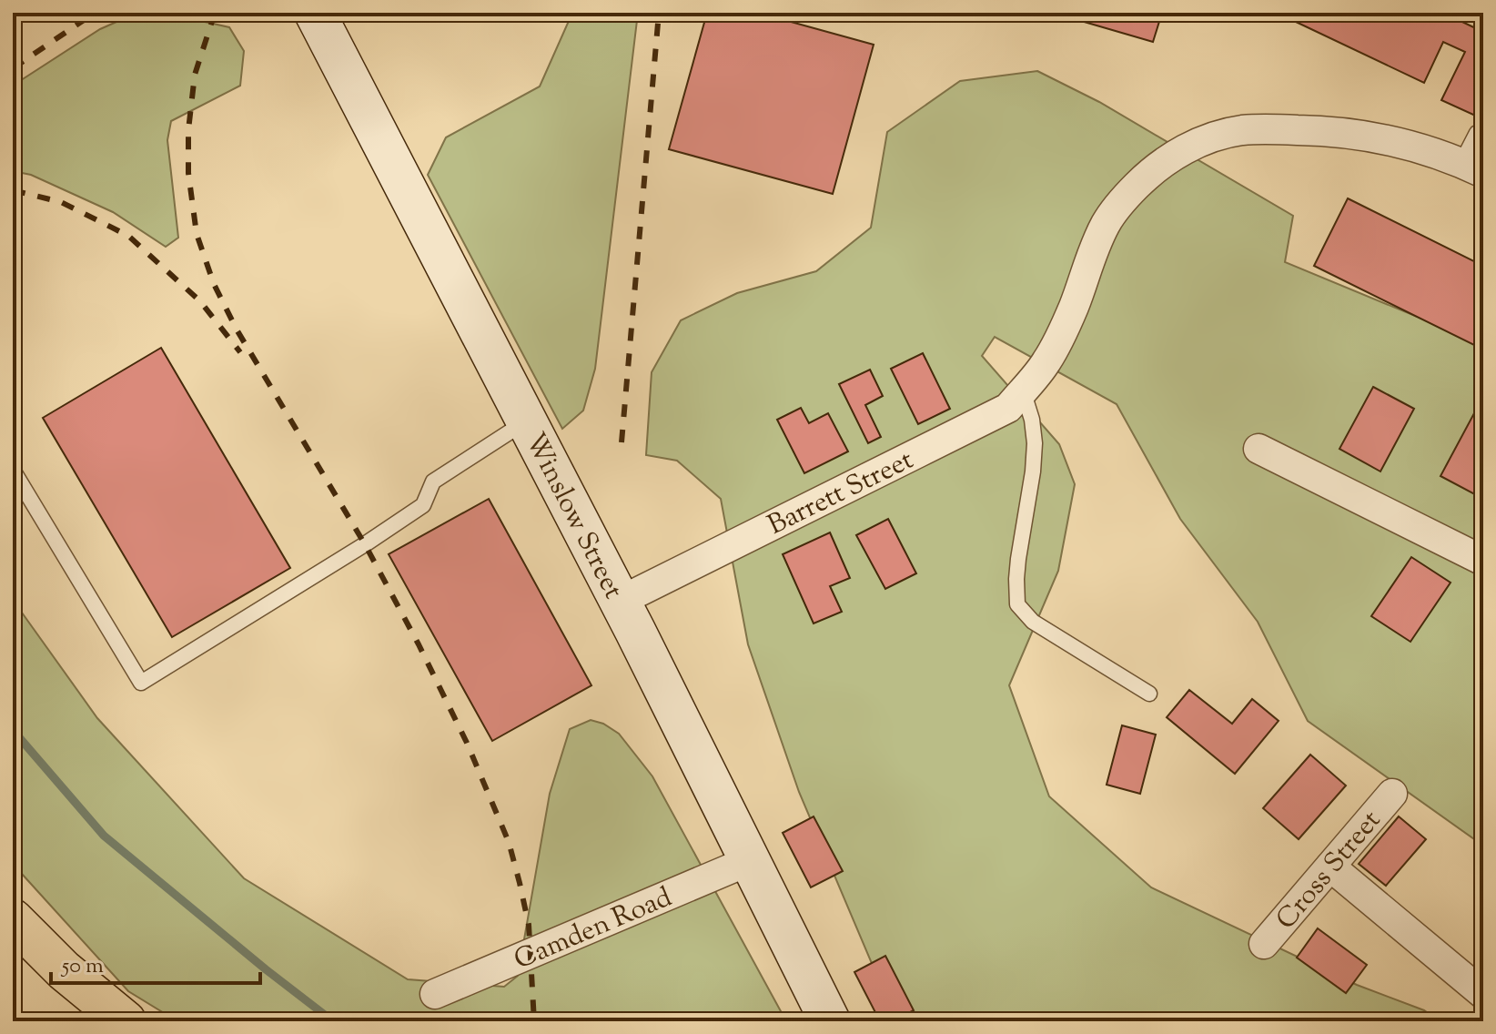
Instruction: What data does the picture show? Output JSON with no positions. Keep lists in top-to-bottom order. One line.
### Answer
{"streets":{"street":["Barrett Street","Winslow Street","Cross Street","Camden Road"]},"crossings":[["Barrett Street","Winslow Street"],["Winslow Street","Camden Road"]],"scale_bar":"50 m"}
